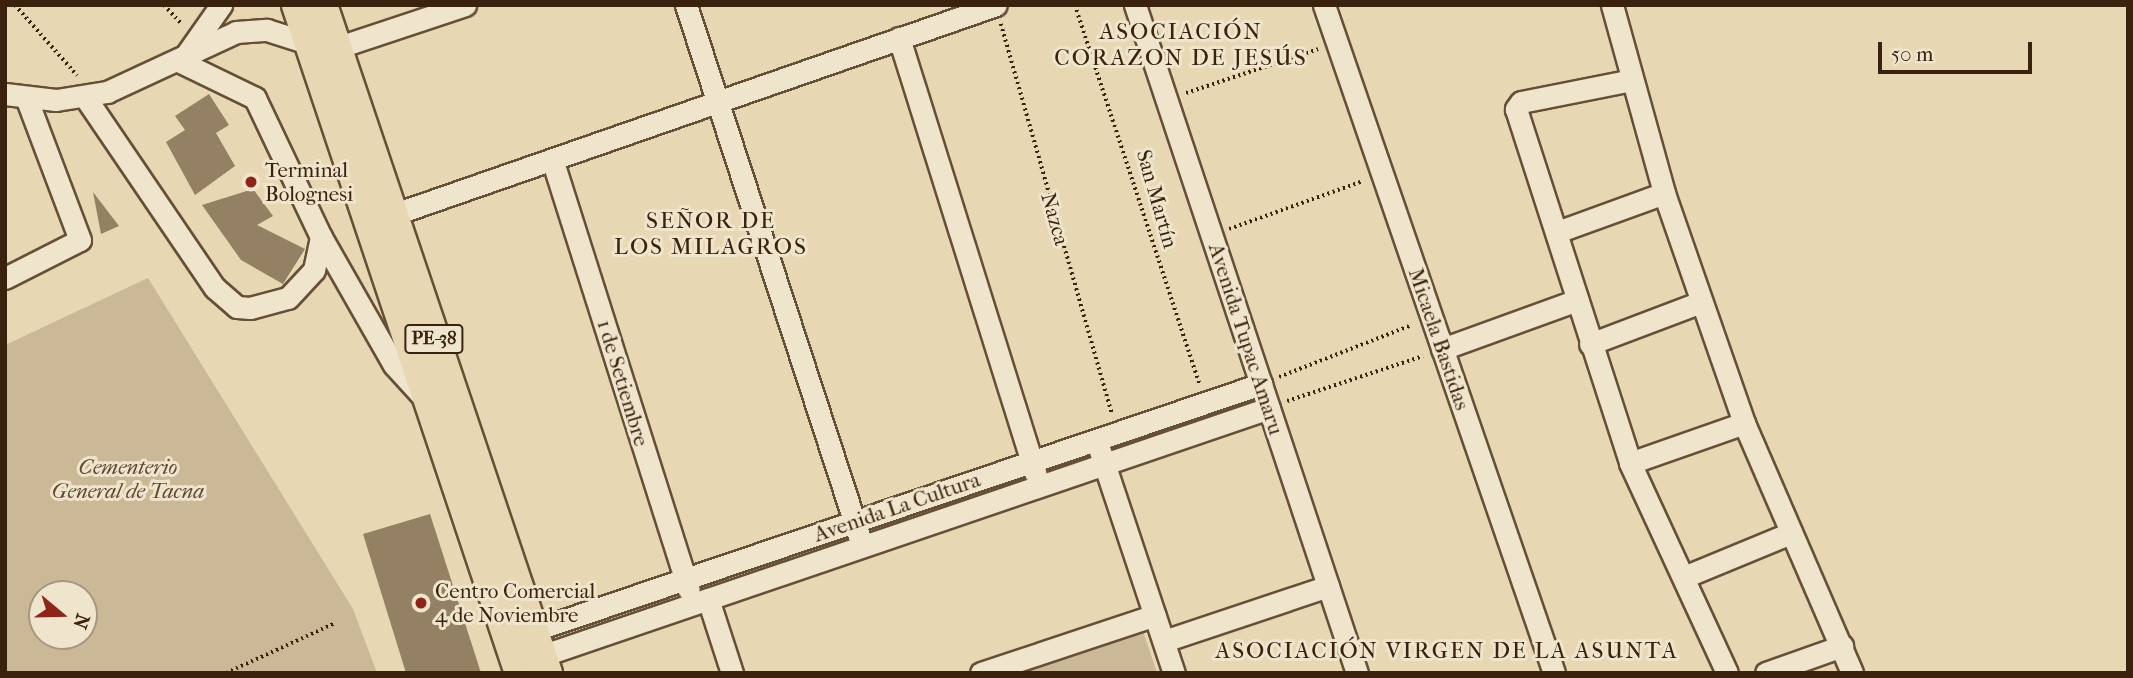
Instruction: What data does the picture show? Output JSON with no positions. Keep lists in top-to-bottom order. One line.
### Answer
{"streets":{"highway":["PE-38"],"street":["Avenida Tupac Amaru","Micaela Bastidas","1 de Setiembre","Avenida La Cultura"],"path":["San Martín","Nazca"]},"crossings":[["San Martín","Avenida La Cultura"],["Nazca","Avenida La Cultura"],["PE-38","Avenida La Cultura"],["Avenida Tupac Amaru","Avenida La Cultura"],["1 de Setiembre","Avenida La Cultura"]],"districts":["ASOCIACIÓN CORAZON DE JESÚS","SEÑOR DE LOS MILAGROS","ASOCIACIÓN VIRGEN DE LA ASUNTA"],"parks":["Cementerio General de Tacna"],"places":["Terminal Bolognesi","Centro Comercial 4 de Noviembre"],"scale_bar":"50 m","north":"right"}
